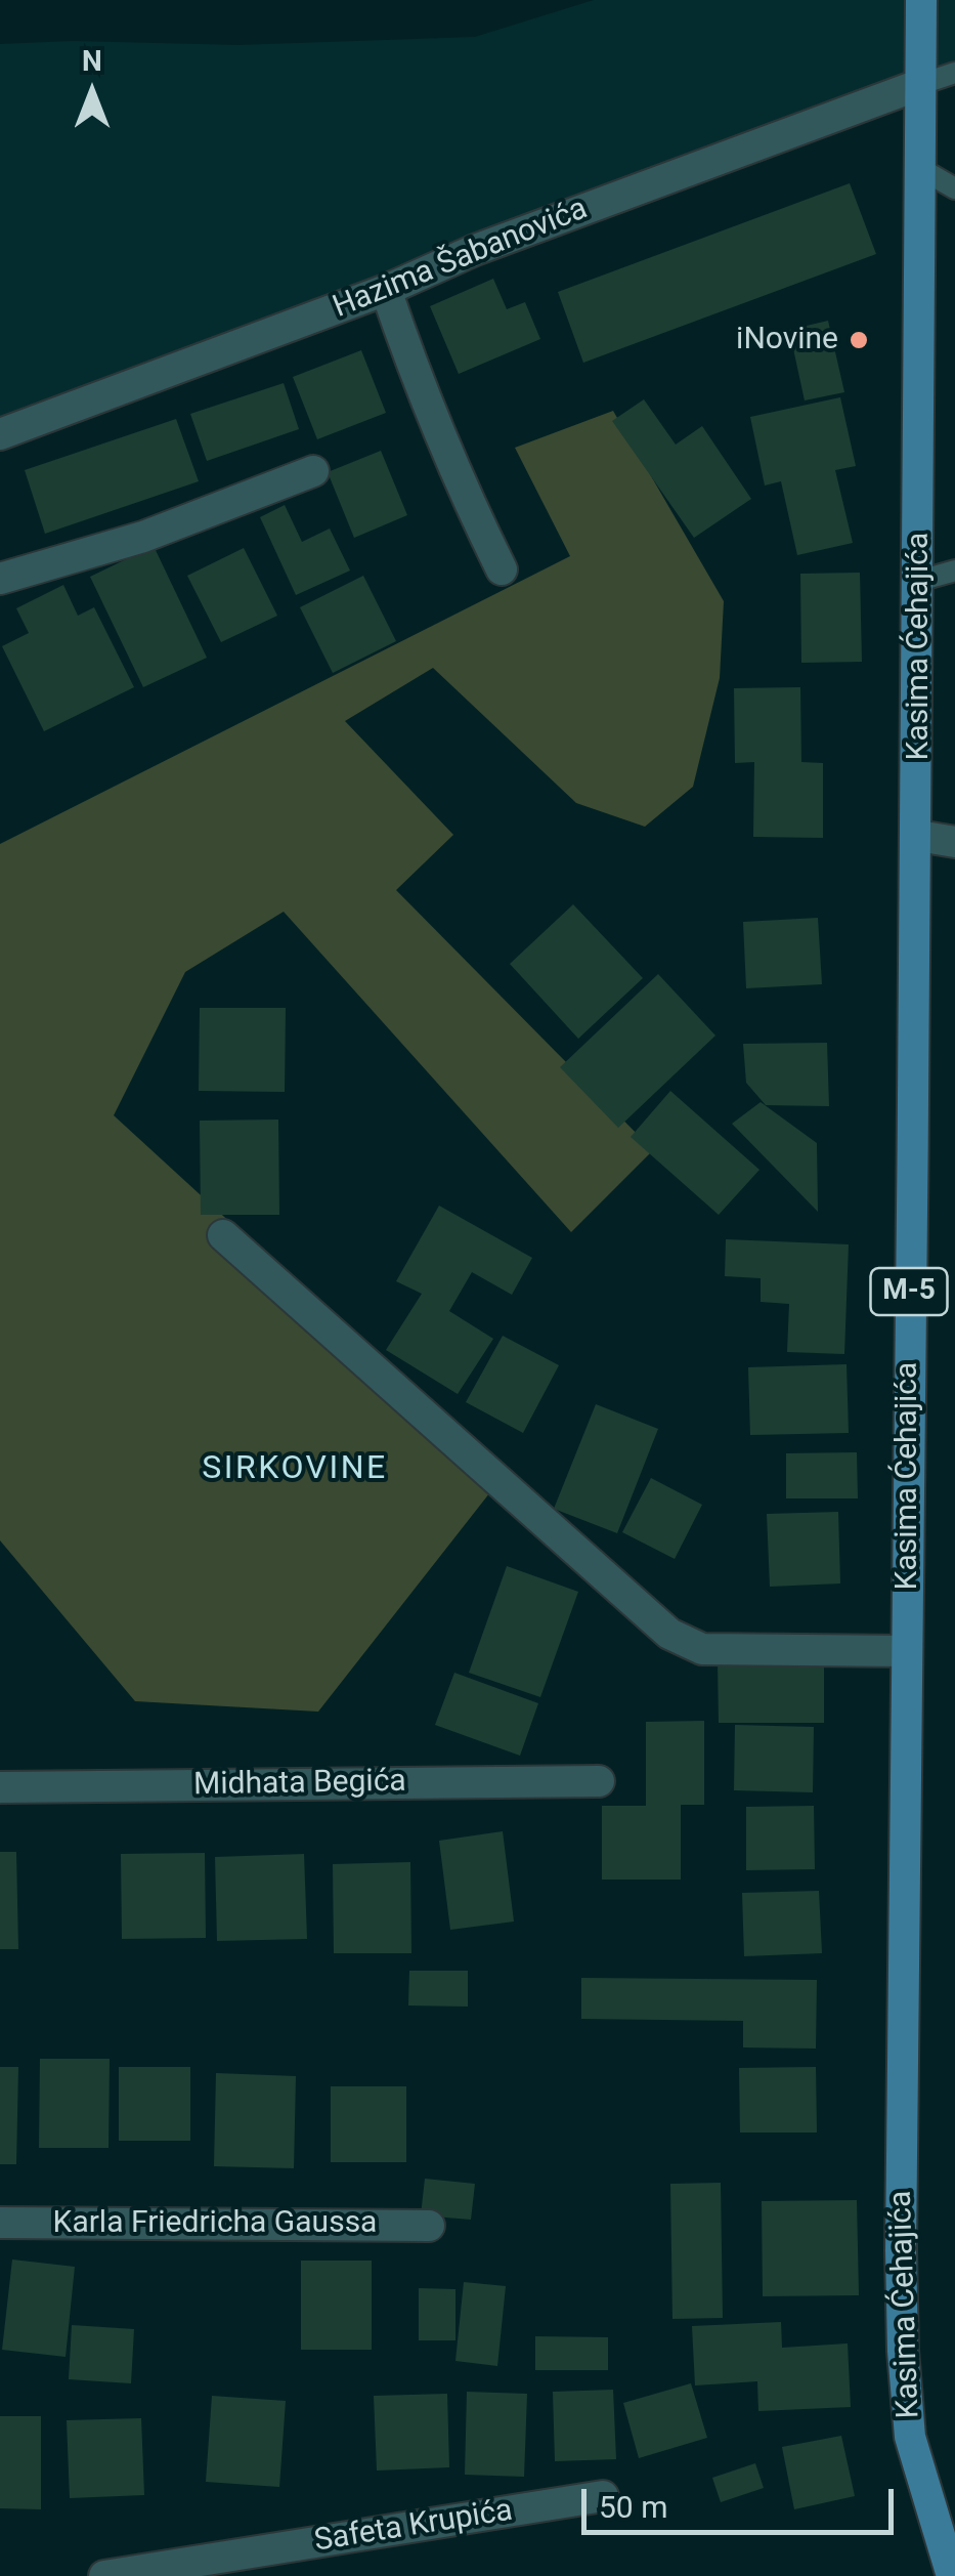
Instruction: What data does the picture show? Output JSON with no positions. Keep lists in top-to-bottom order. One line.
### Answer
{"streets":{"main road":["Kasima Ćehajića","M-5"],"street":["Hazima Šabanovića","Midhata Begića","Karla Friedricha Gaussa","Safeta Krupića"]},"crossings":[["Hazima Šabanovića","Kasima Ćehajića"]],"districts":["SIRKOVINE"],"places":["iNovine"],"scale_bar":"50 m","north":"top"}
